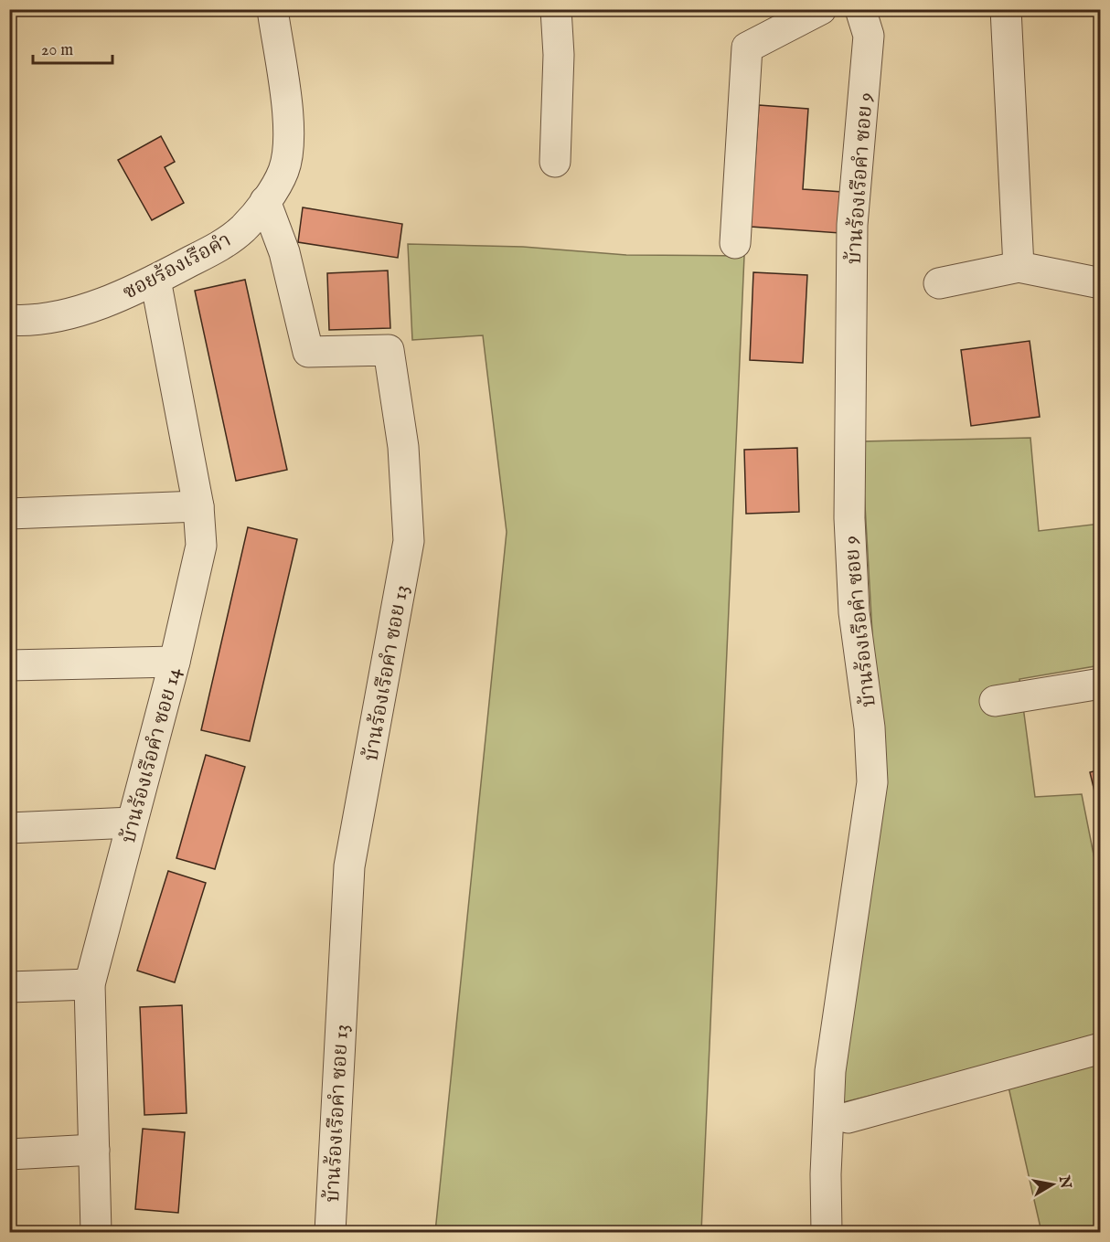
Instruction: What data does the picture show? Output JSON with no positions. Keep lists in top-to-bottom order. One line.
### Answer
{"streets":{"street":["บ้านร้องเรือคำ ซอย 9","ซอยร้องเรือคำ","บ้านร้องเรือคำ ซอย 13","บ้านร้องเรือคำ ซอย 14"]},"crossings":[["ซอยร้องเรือคำ","บ้านร้องเรือคำ ซอย 13"],["ซอยร้องเรือคำ","บ้านร้องเรือคำ ซอย 14"]],"scale_bar":"20 m","north":"right"}
